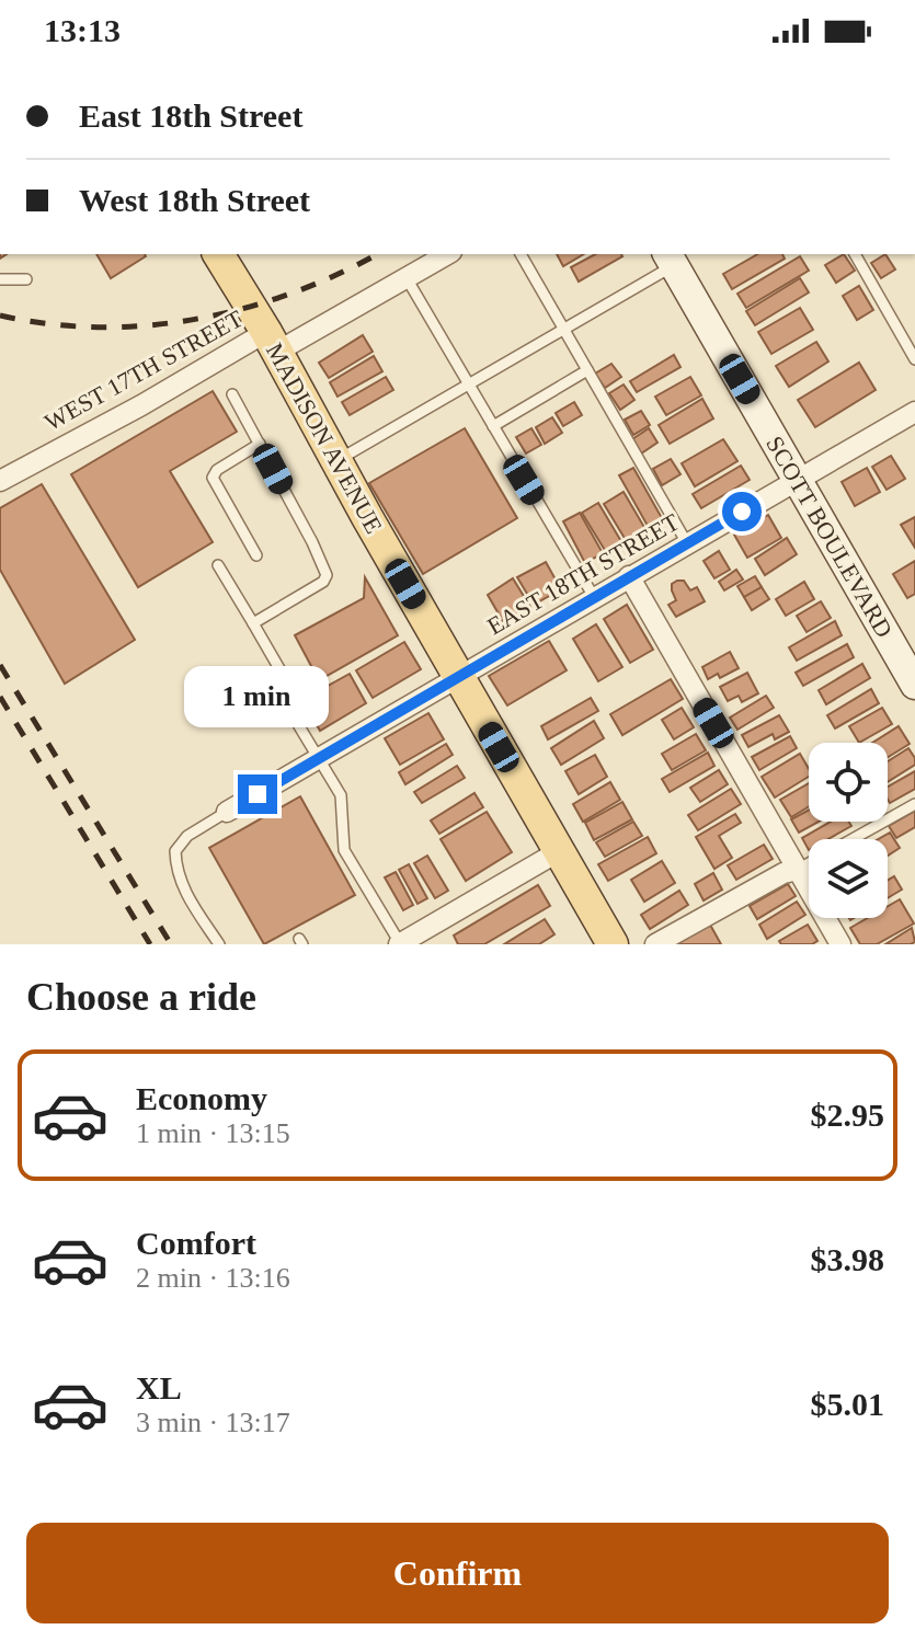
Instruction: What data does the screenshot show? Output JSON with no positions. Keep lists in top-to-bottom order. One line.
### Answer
{"streets":{"main road":["MADISON AVENUE","SCOTT BOULEVARD"],"street":["WEST 17TH STREET","EAST 18TH STREET"]},"crossings":[["WEST 17TH STREET","MADISON AVENUE"],["MADISON AVENUE","EAST 18TH STREET"],["SCOTT BOULEVARD","EAST 18TH STREET"]],"page":{"status":"13:13","banner":["East 18th Street","West 18th Street"],"bubble":"1 min","heading":"Choose a ride","list":[{"name":"Economy","note":"1 min · 13:15","value":"$2.95"},{"name":"Comfort","note":"2 min · 13:16","value":"$3.98"},{"name":"XL","note":"3 min · 13:17","value":"$5.01"}],"buttons":"Confirm"}}
